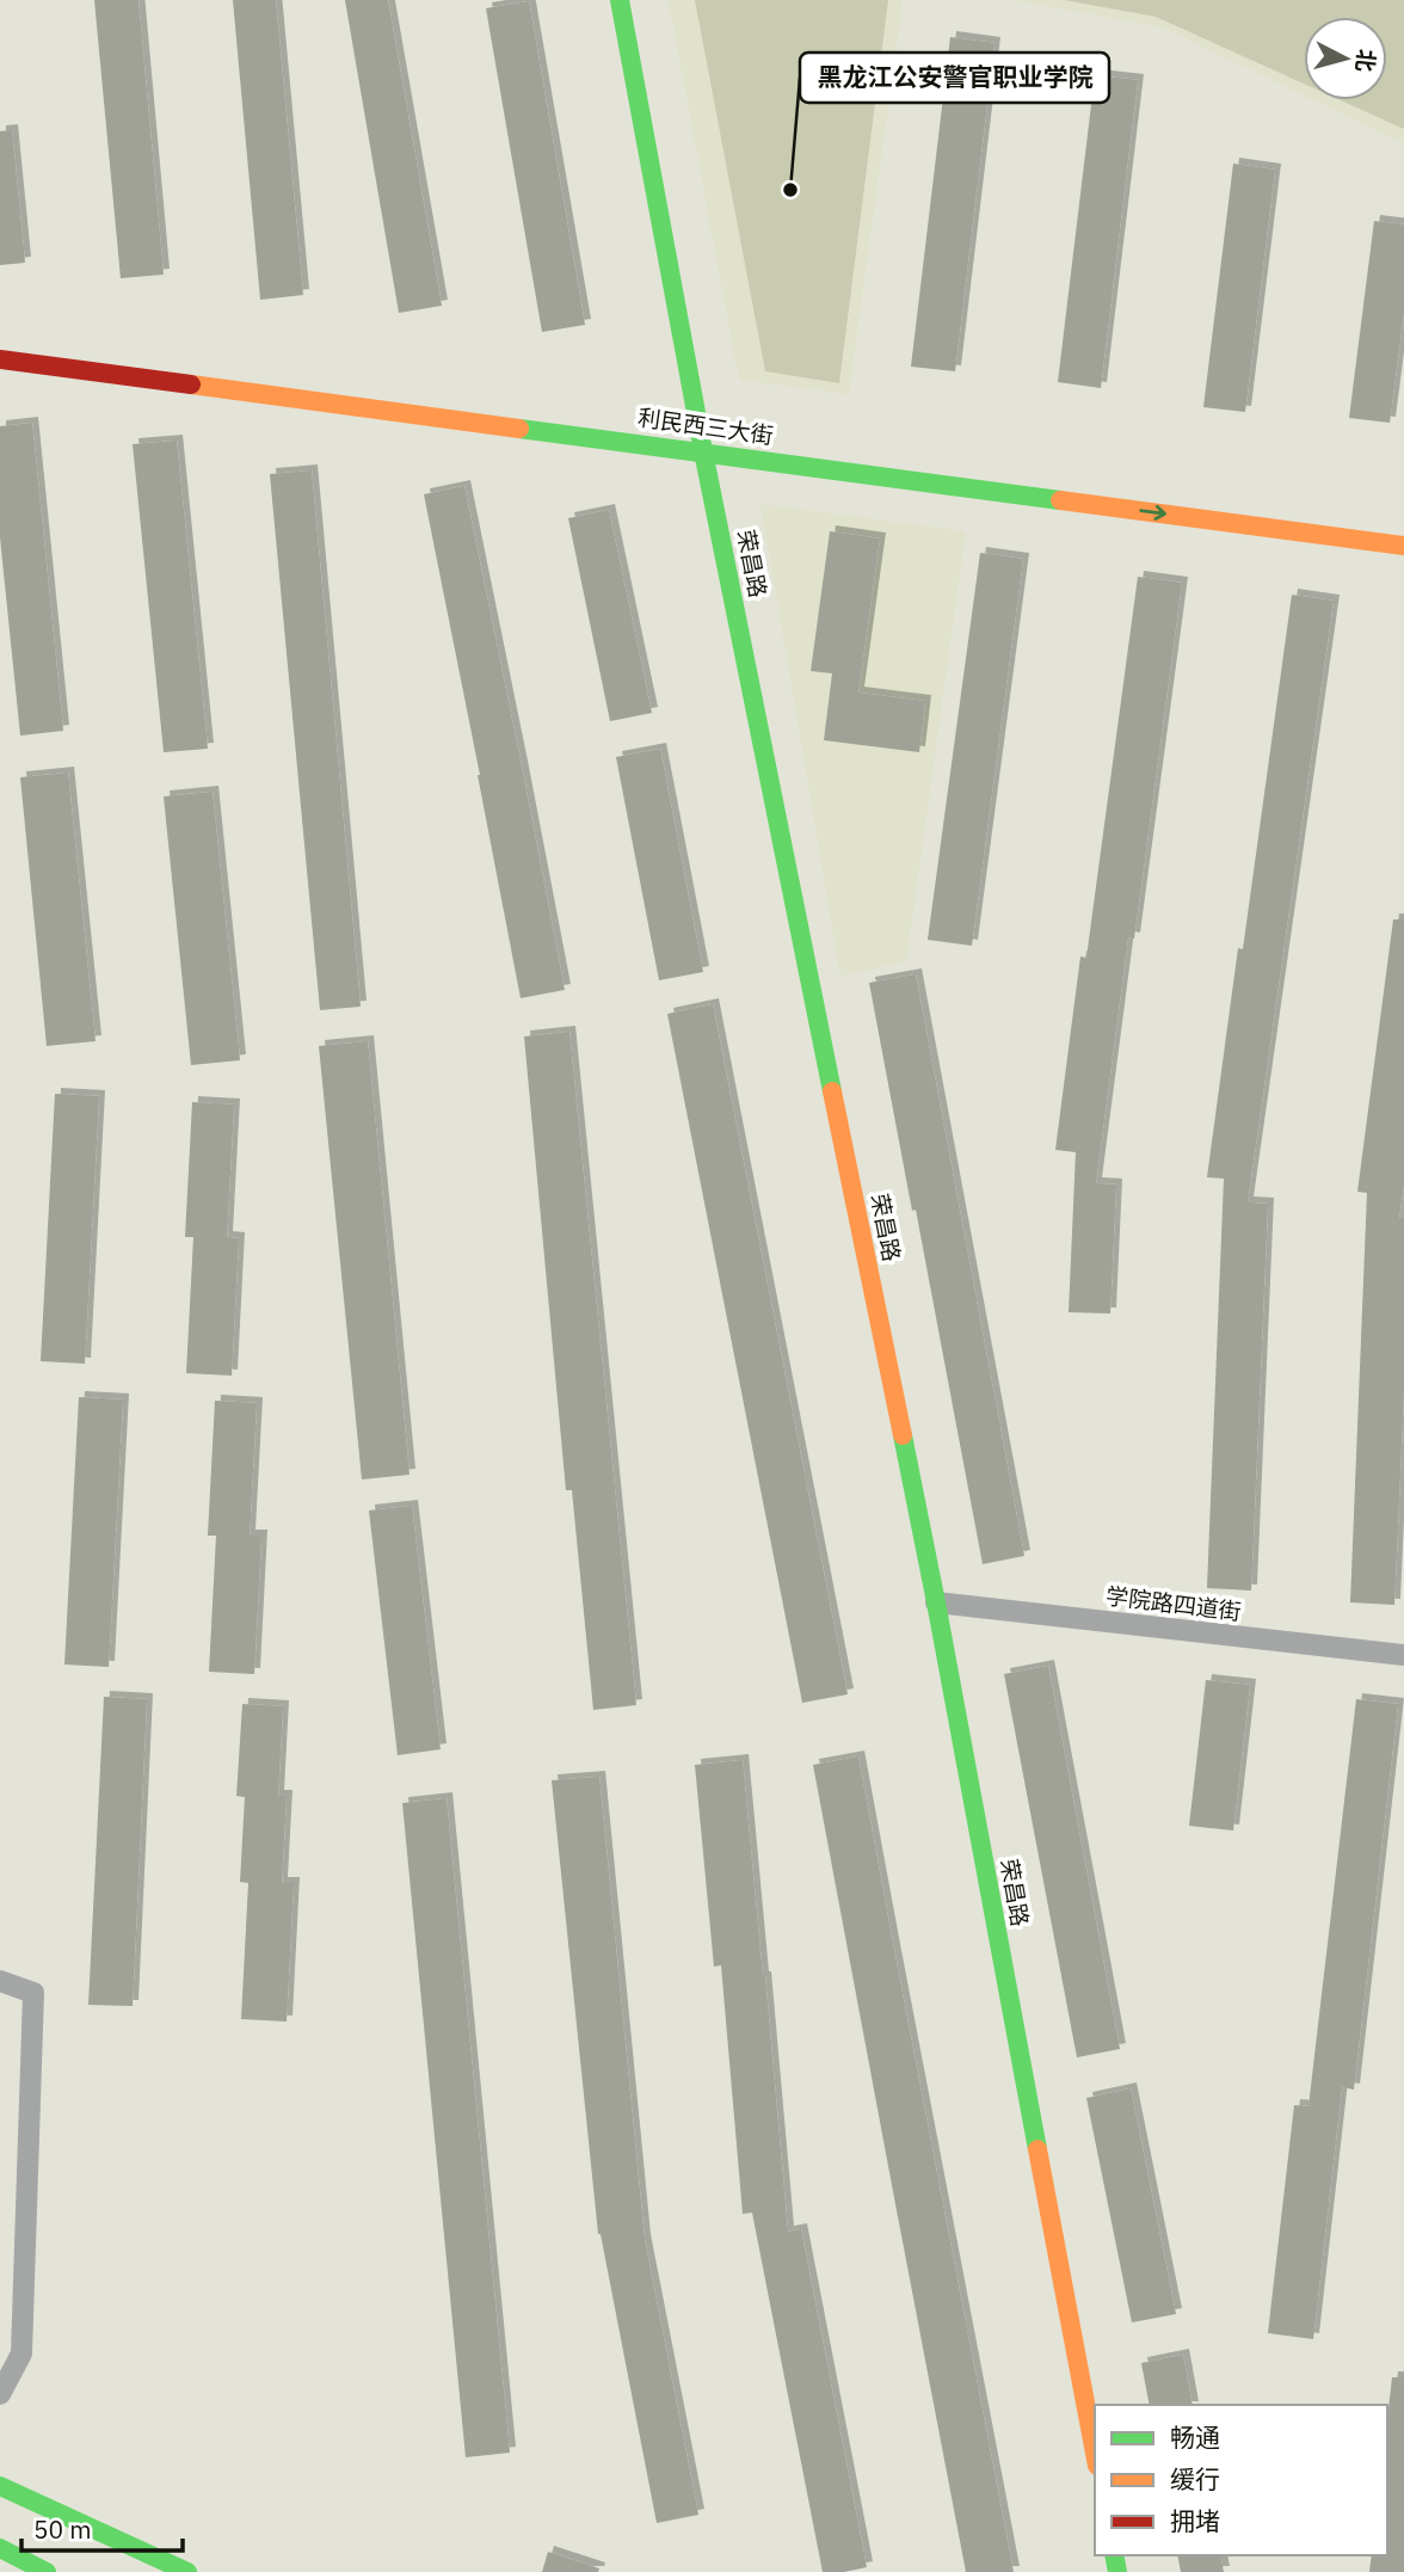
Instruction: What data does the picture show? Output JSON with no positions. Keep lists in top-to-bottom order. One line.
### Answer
{"streets":{"main road":["利民西三大街","荣昌路"],"street":["学院路四道街"]},"crossings":[["利民西三大街","荣昌路"],["荣昌路","学院路四道街"]],"places":["黑龙江公安警官职业学院"],"legend":["畅通","缓行","拥堵"],"scale_bar":"50 m","north":"right"}
